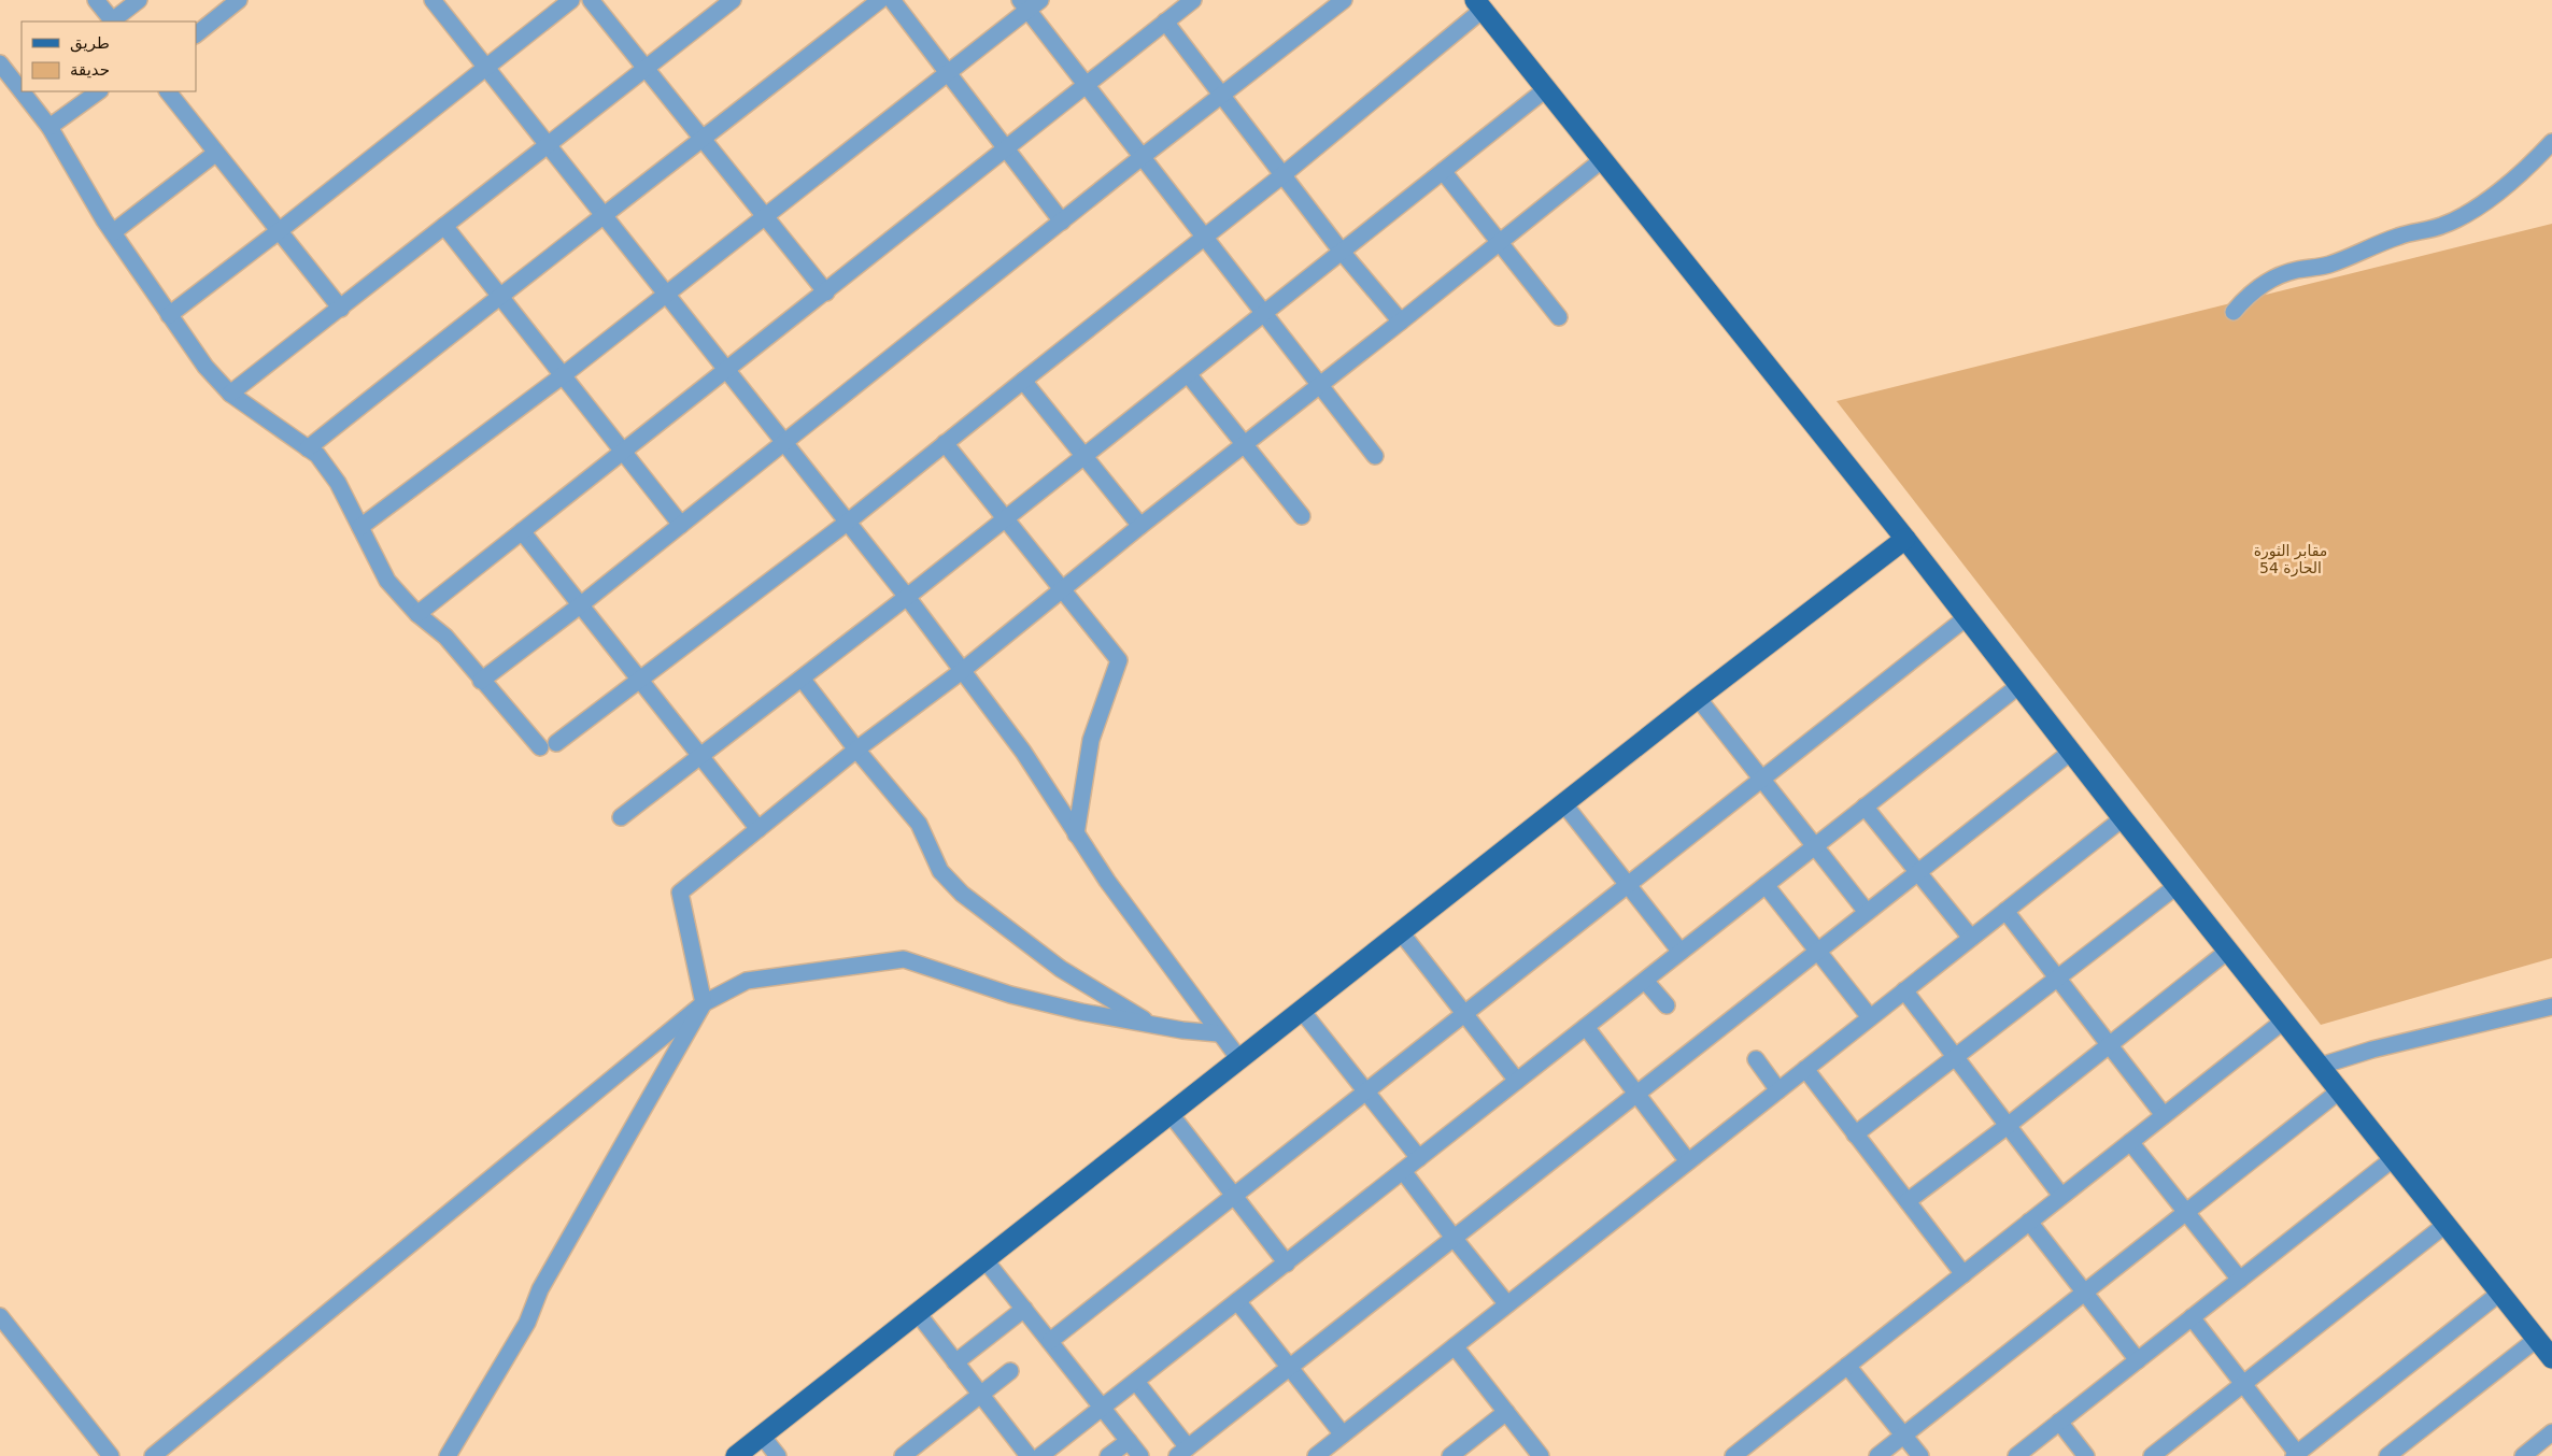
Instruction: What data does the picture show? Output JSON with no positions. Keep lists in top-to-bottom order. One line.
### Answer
{"parks":["مقابر الثورة الحارة 54"],"legend":["طريق","حديقة"]}
